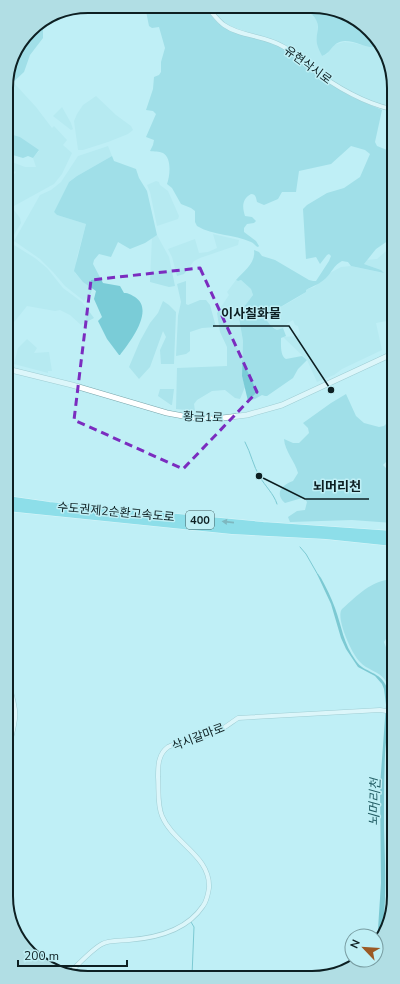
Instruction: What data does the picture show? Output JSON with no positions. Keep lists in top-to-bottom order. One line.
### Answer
{"streets":{"highway":["수도권제2순환고속도로","400"],"street":["유현삭시로","황금1로","삭시갈마로"]},"water":["뇌머리천"],"places":["이사칠화물","뇌머리천"],"scale_bar":"200 m","north":"top left"}
